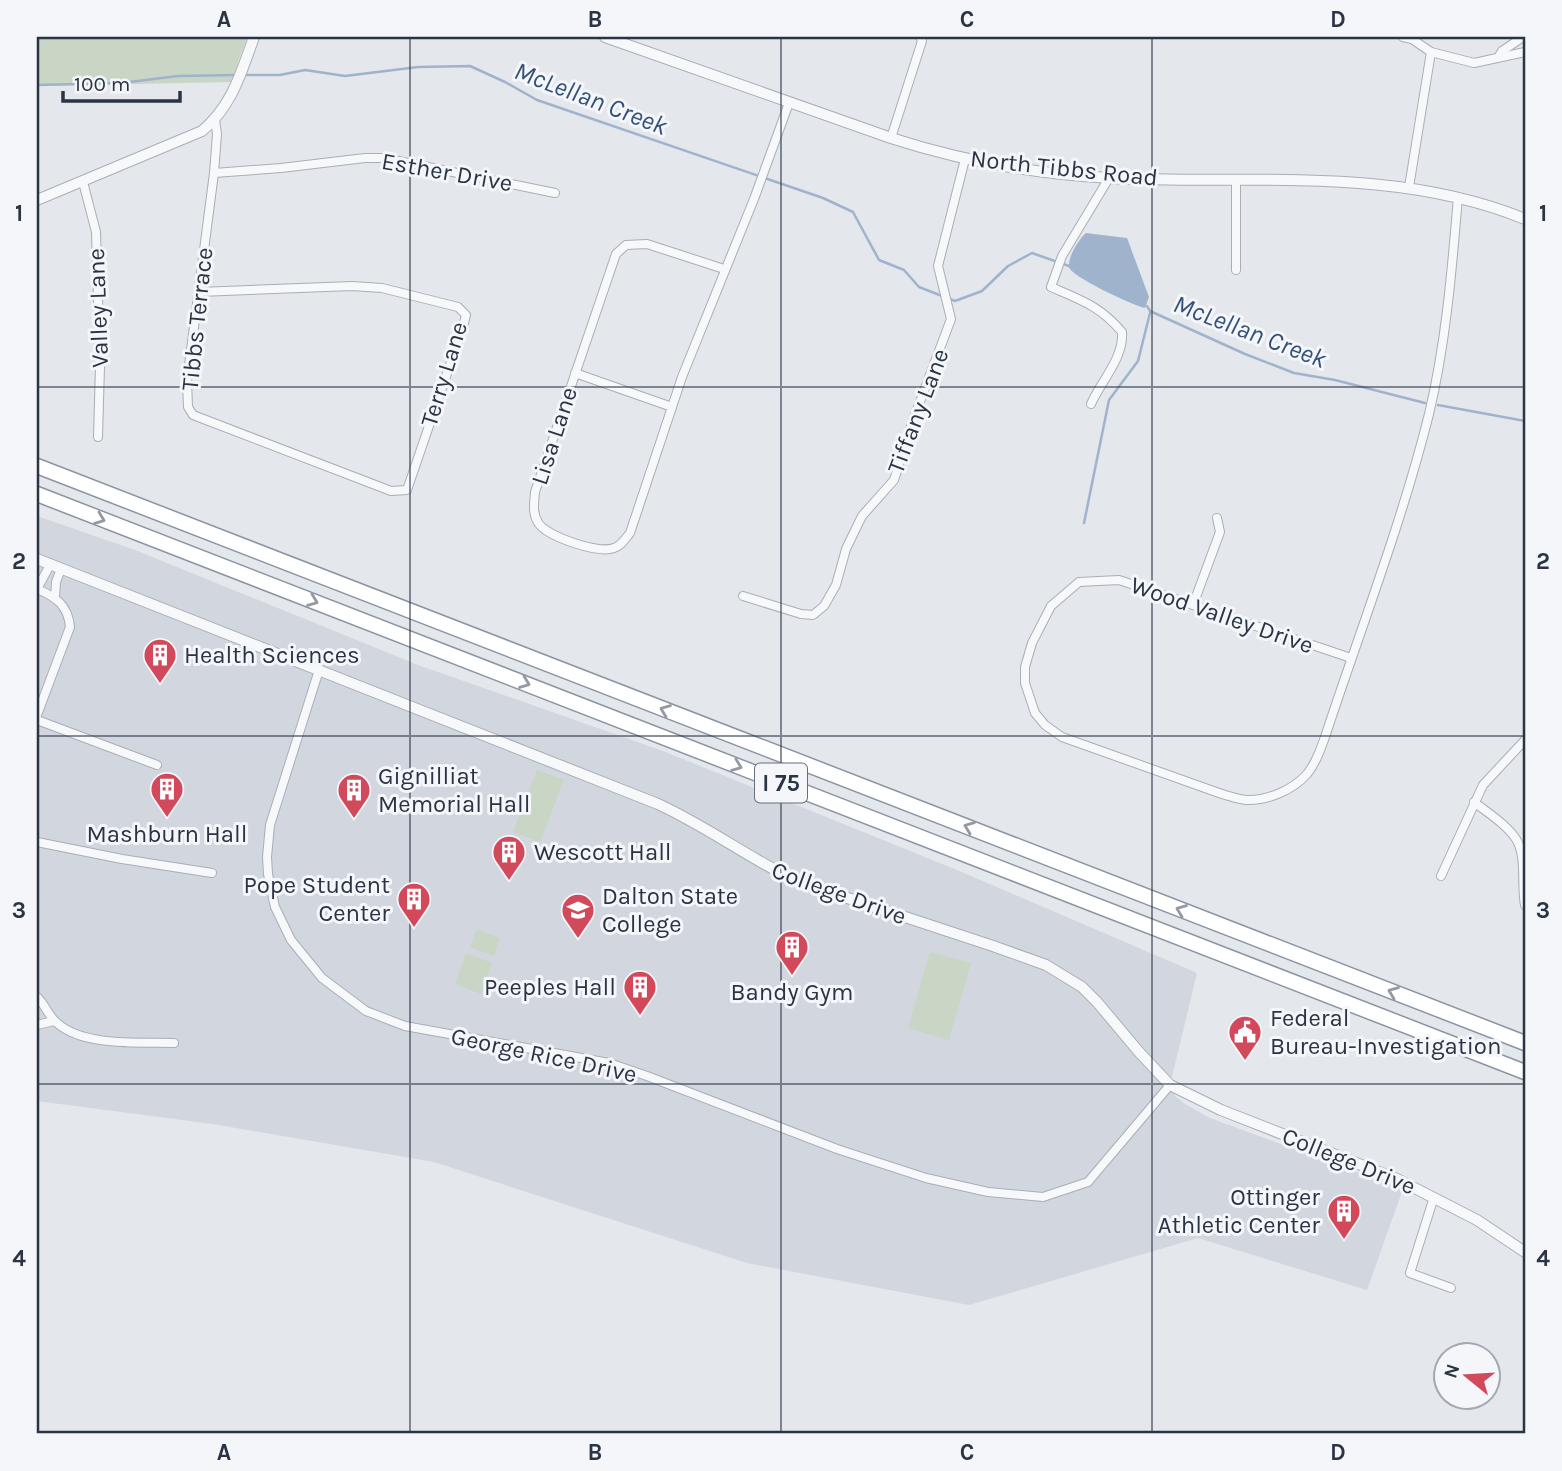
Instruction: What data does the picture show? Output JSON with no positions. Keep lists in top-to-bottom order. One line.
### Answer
{"streets":{"highway":["I 75"],"street":["North Tibbs Road","Esther Drive","Valley Lane","Tibbs Terrace","Terry Lane","Tiffany Lane","Lisa Lane","Wood Valley Drive","College Drive","George Rice Drive"]},"crossings":[["North Tibbs Road","Tiffany Lane"],["North Tibbs Road","Lisa Lane"],["North Tibbs Road","Wood Valley Drive"],["Esther Drive","Tibbs Terrace"],["Tibbs Terrace","Terry Lane"],["College Drive","George Rice Drive"]],"water":["McLellan Creek"],"places":{"building":["Health Sciences","Mashburn Hall","Gignilliat Memorial Hall","Wescott Hall","Pope Student Center","Bandy Gym","Peeples Hall","Ottinger Athletic Center"],"school or university":["Dalton State College"],"public building":["Federal Bureau-Investigation"]},"scale_bar":"100 m","north":"left","grid":{"columns":["A","B","C","D"],"rows":["1","2","3","4"]}}
